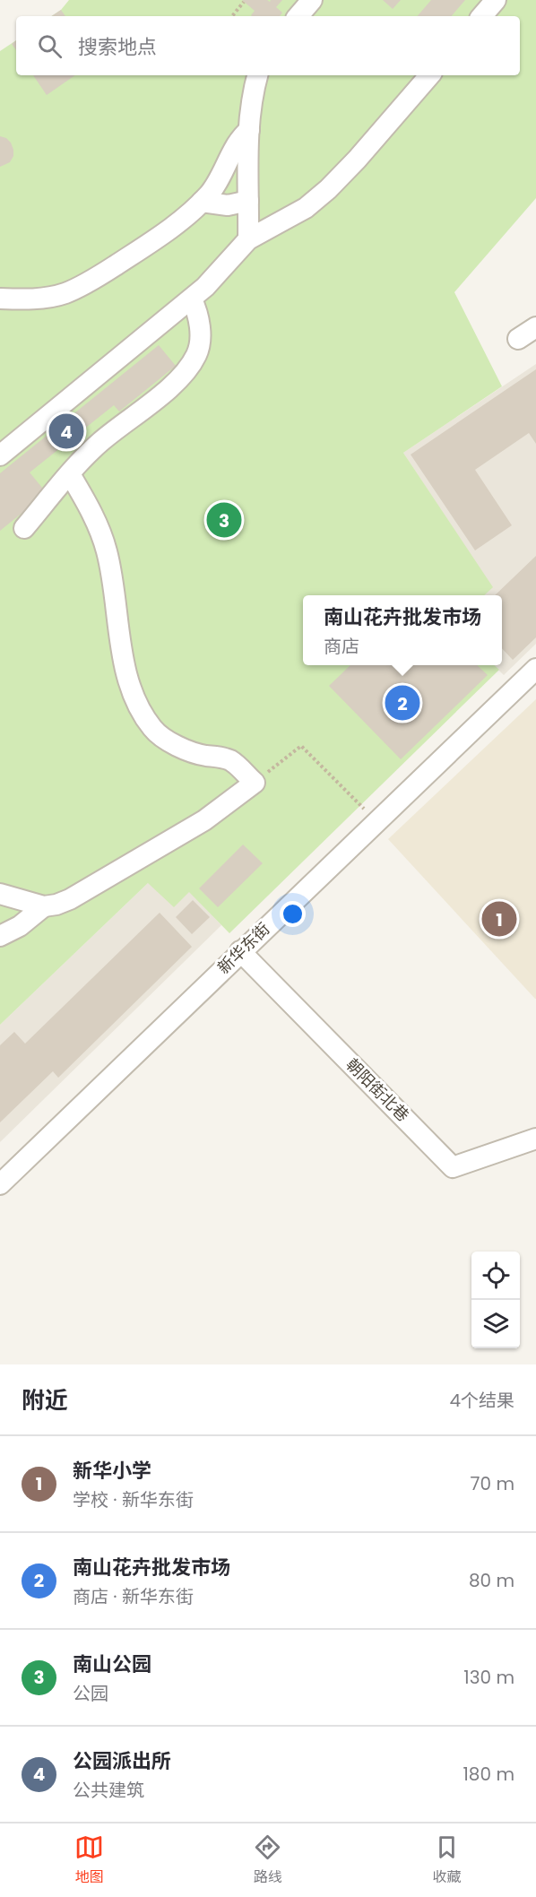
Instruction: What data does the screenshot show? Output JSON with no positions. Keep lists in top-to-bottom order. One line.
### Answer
{"streets":{"street":["新华东街","朝阳街北巷"]},"crossings":[["新华东街","朝阳街北巷"]],"page":{"search":"搜索地点","pins":["4","3","2","1"],"popup":["南山花卉批发市场","商店"],"heading":["附近","4个结果"],"list":[{"mark":"1","name":"新华小学","note":"学校 · 新华东街","value":"70 m"},{"mark":"2","name":"南山花卉批发市场","note":"商店 · 新华东街","value":"80 m"},{"mark":"3","name":"南山公园","note":"公园","value":"130 m"},{"mark":"4","name":"公园派出所","note":"公共建筑","value":"180 m"}],"nav":["地图","路线","收藏"]}}
